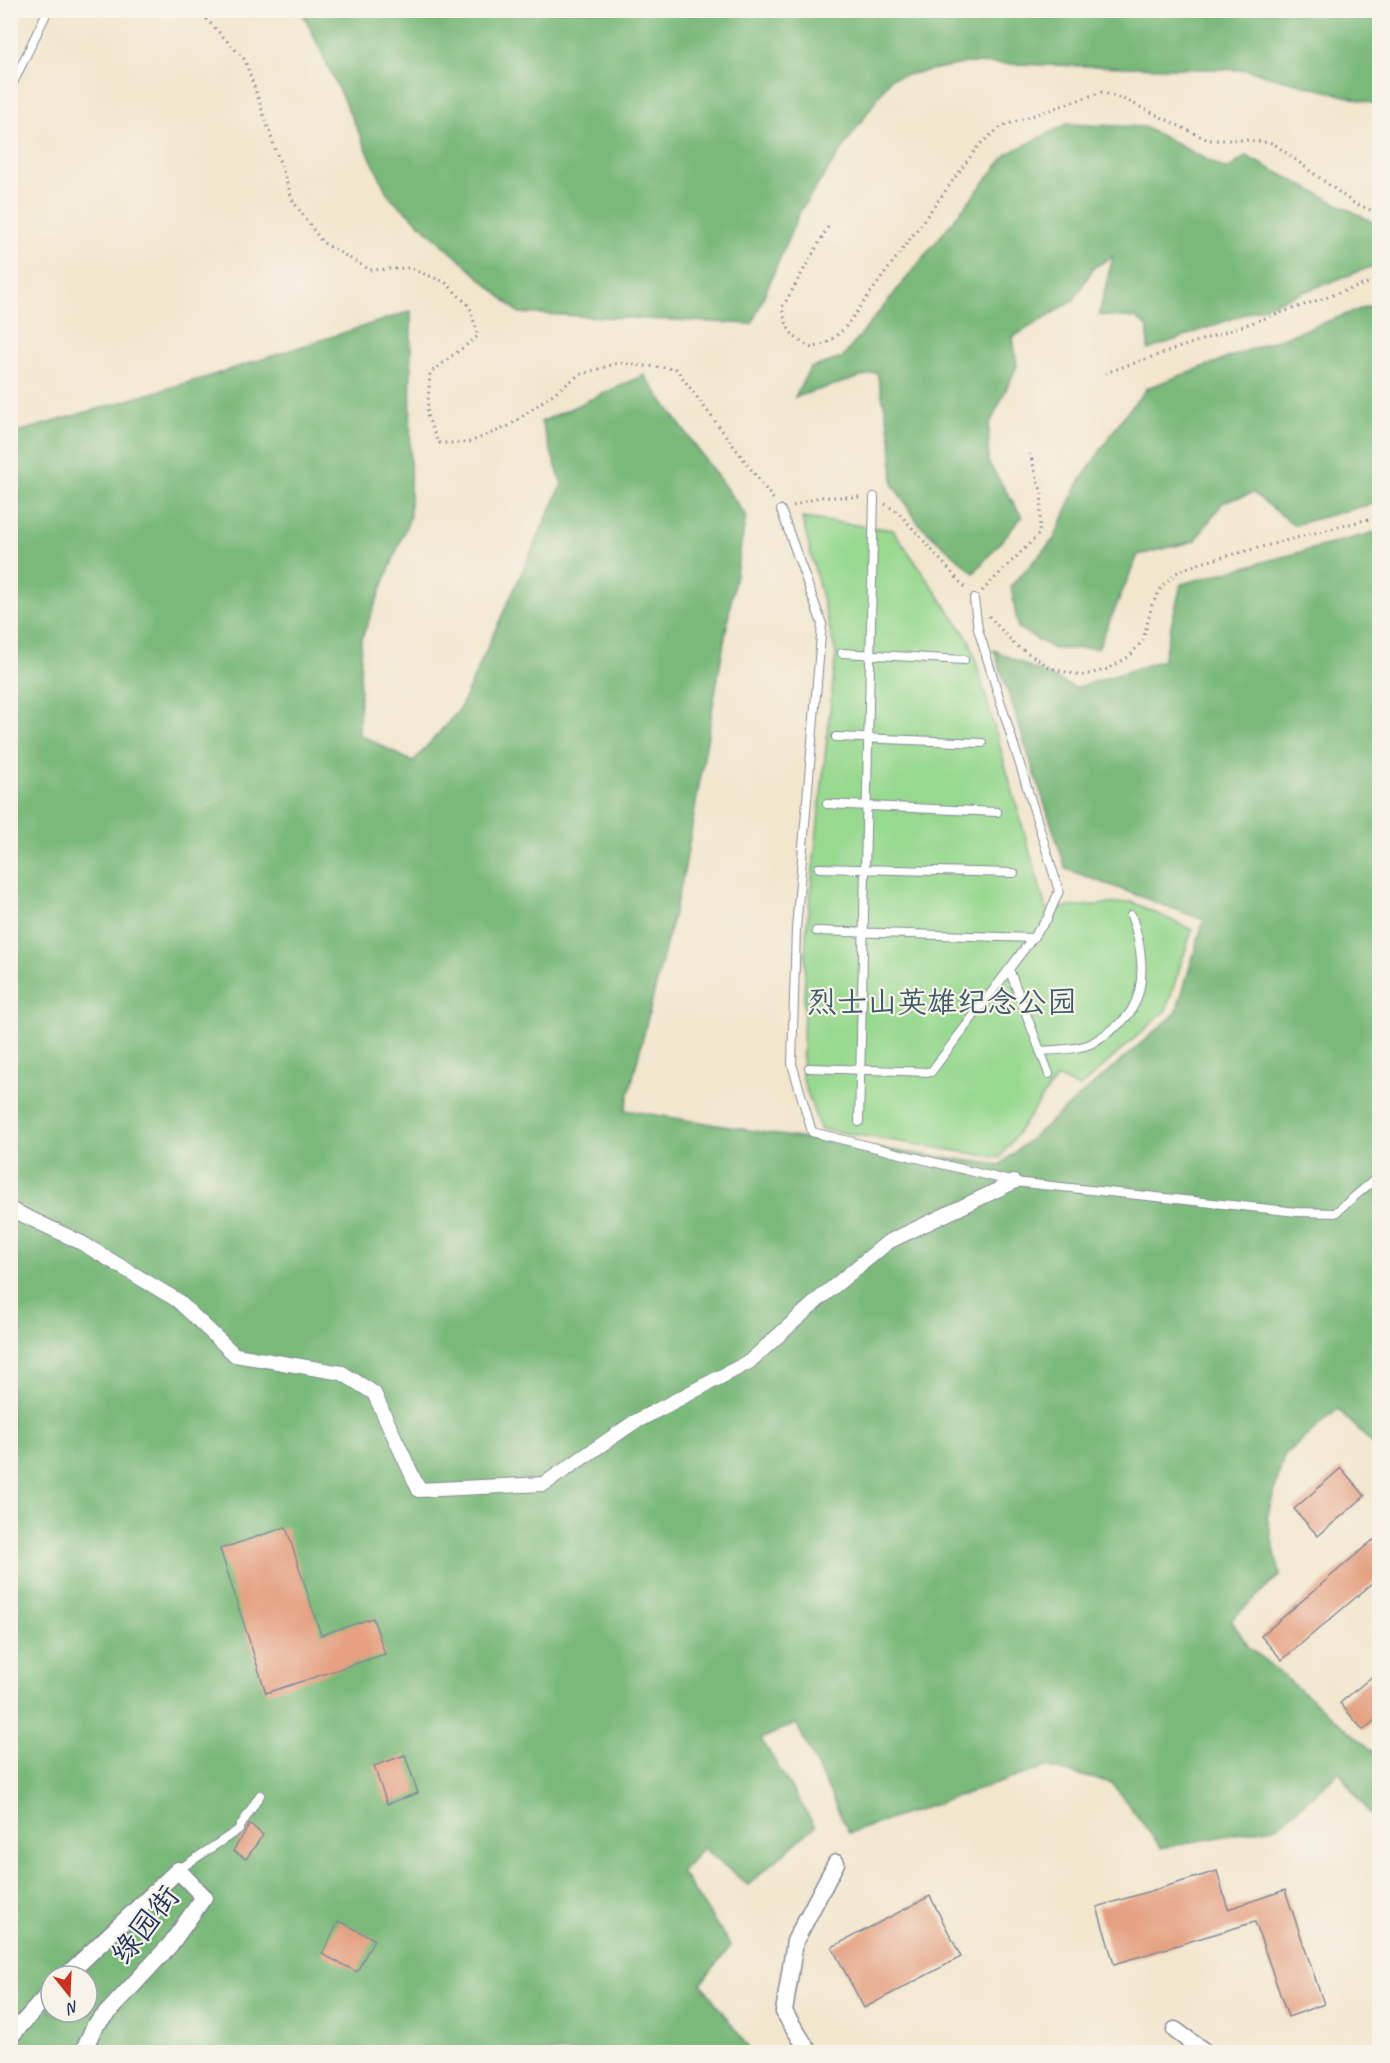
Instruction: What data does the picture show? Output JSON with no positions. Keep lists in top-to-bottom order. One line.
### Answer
{"streets":{"street":["绿园街"]},"parks":["烈士山英雄纪念公园"],"north":"bottom"}
